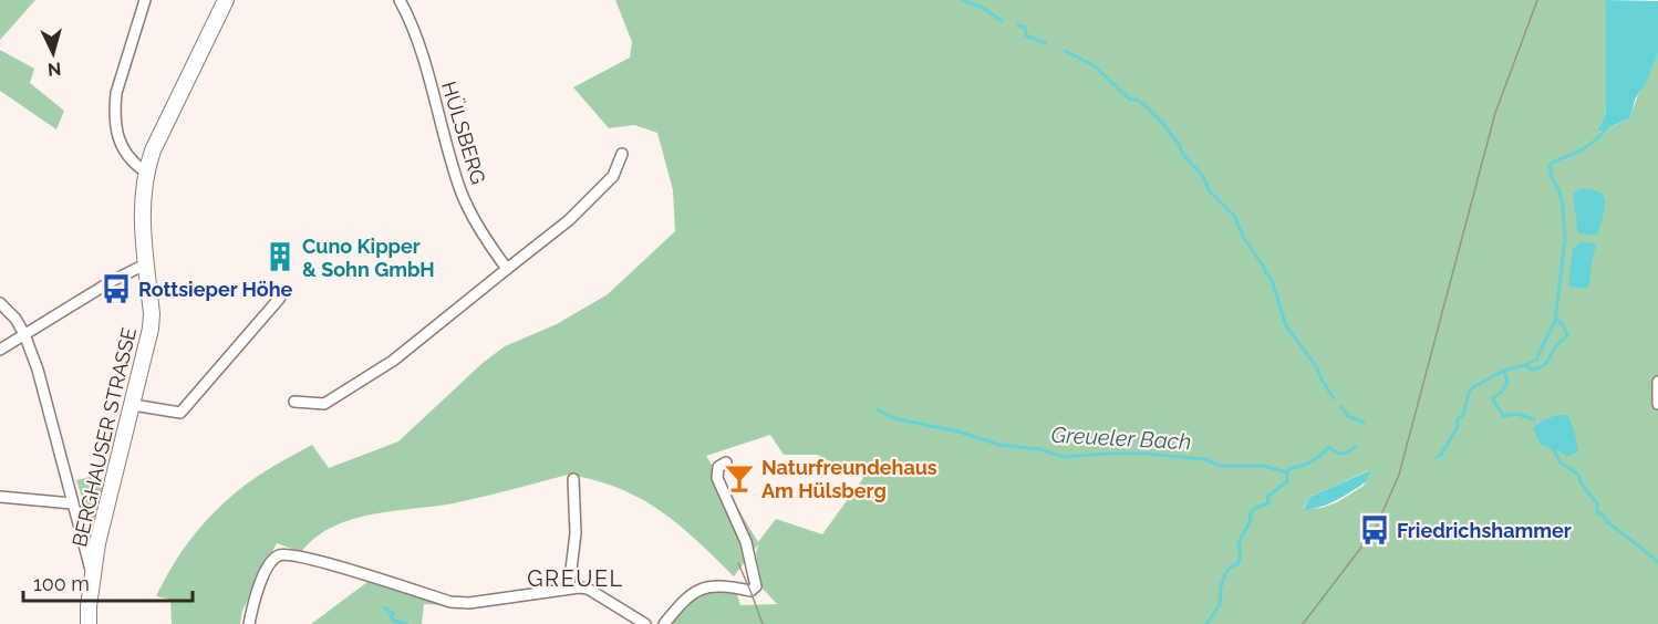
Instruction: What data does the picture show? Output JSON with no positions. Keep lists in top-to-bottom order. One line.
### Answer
{"streets":{"street":["HÜLSBERG","BERGHAUSER STRASSE"]},"districts":["GREUEL"],"water":["Greueler Bach"],"places":{"building":["Cuno Kipper & Sohn GmbH"],"bus stop":["Rottsieper Höhe","Friedrichshammer"],"bar":["Naturfreundehaus Am Hülsberg"]},"scale_bar":"100 m","north":"bottom"}
